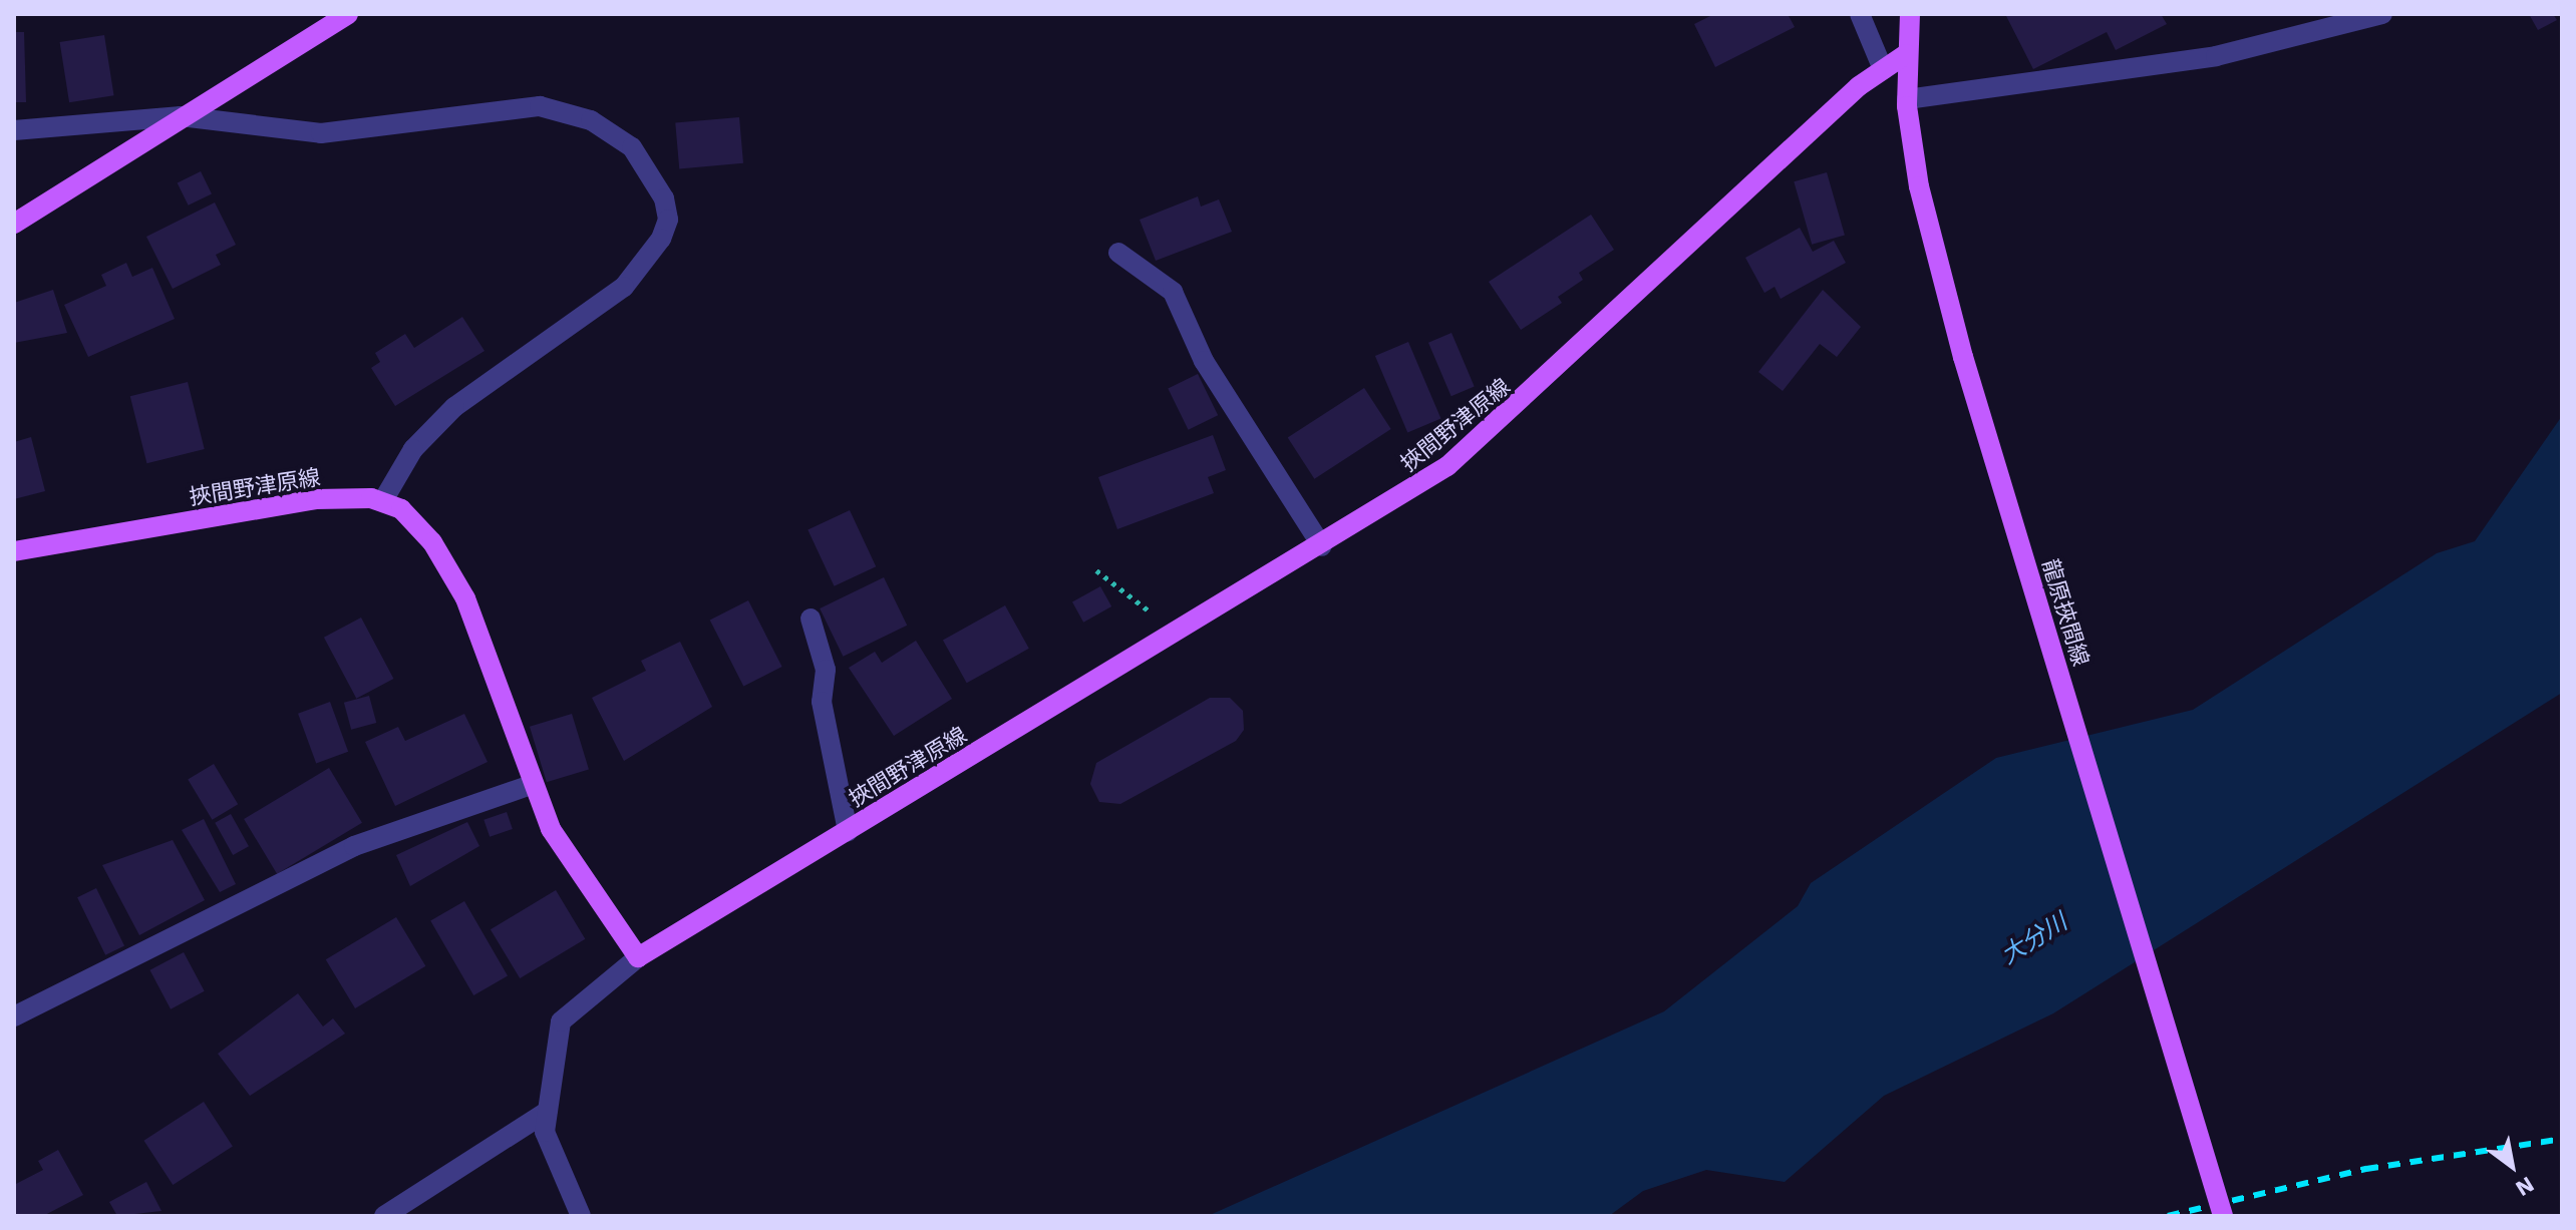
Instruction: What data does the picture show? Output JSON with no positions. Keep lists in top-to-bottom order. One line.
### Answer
{"streets":{"main road":["挾間野津原線","龍原挾間線"]},"crossings":[["挾間野津原線","龍原挾間線"]],"water":["大分川"],"north":"bottom right"}
